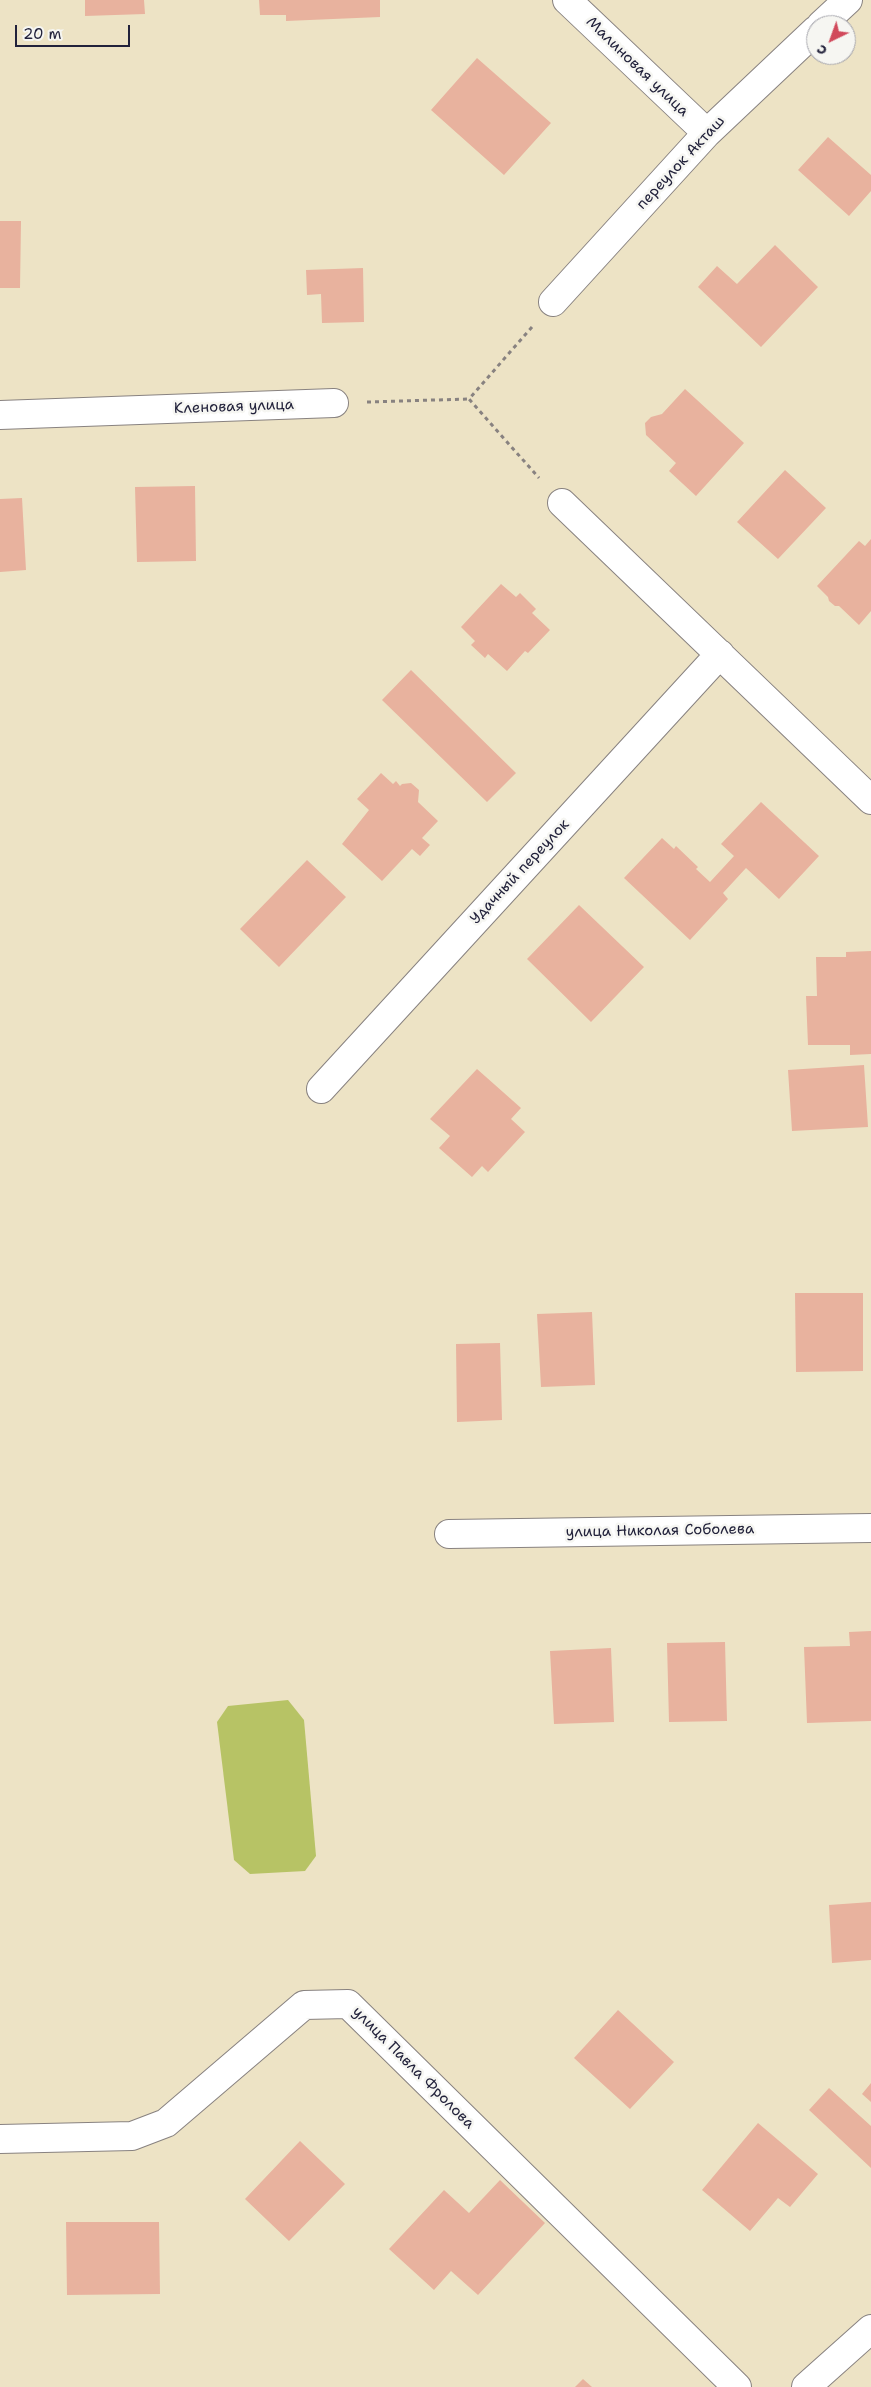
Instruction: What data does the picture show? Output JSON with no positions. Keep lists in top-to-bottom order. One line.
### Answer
{"streets":{"street":["Малиновая улица","переулок Акташ","Кленовая улица","Удачный переулок","улица Николая Соболева","улица Павла Фролова"]},"crossings":[["Малиновая улица","переулок Акташ"]],"scale_bar":"20 m","north":"bottom left"}
